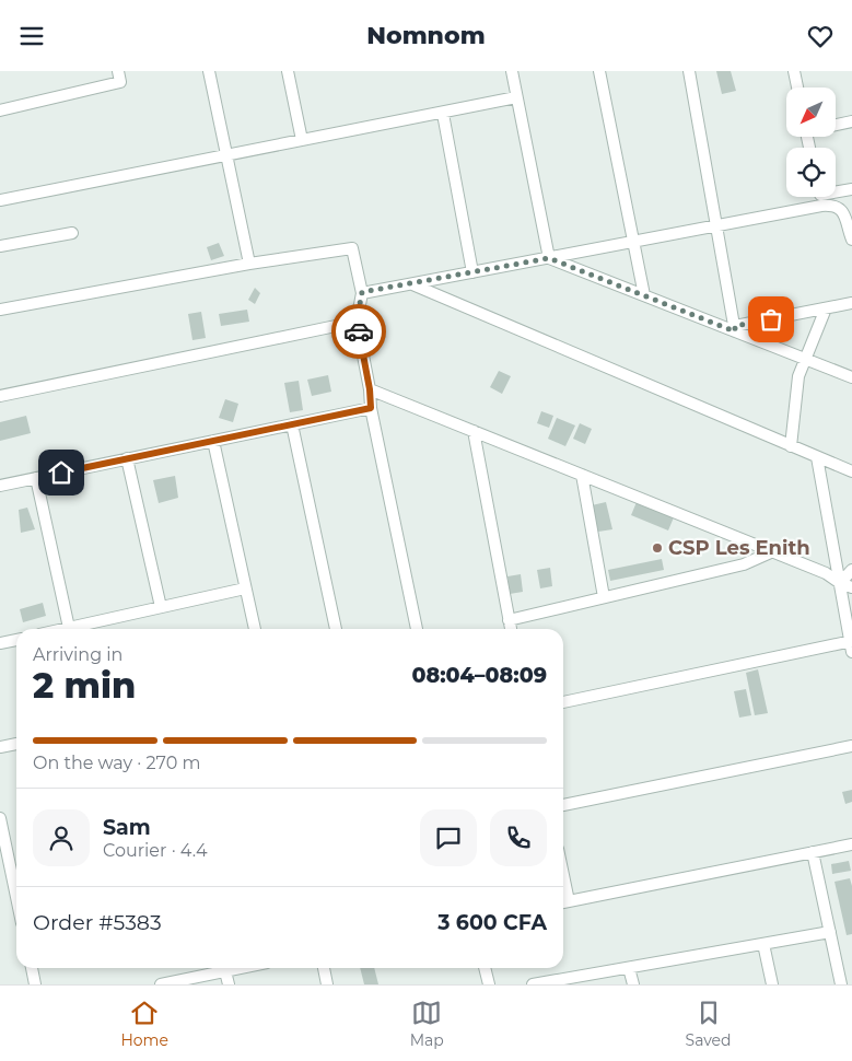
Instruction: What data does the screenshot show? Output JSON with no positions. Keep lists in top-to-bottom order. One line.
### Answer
{"places":["CSP Les Enith"],"north":"bottom left","page":{"header":"Nomnom","heading":["2 min","Arriving in","08:04–08:09"],"panel":["Sam","Courier · 4.4","Order #5383","3 600 CFA"],"bar":"On the way · 270 m","tabs":["Home","Map","Saved"]}}
